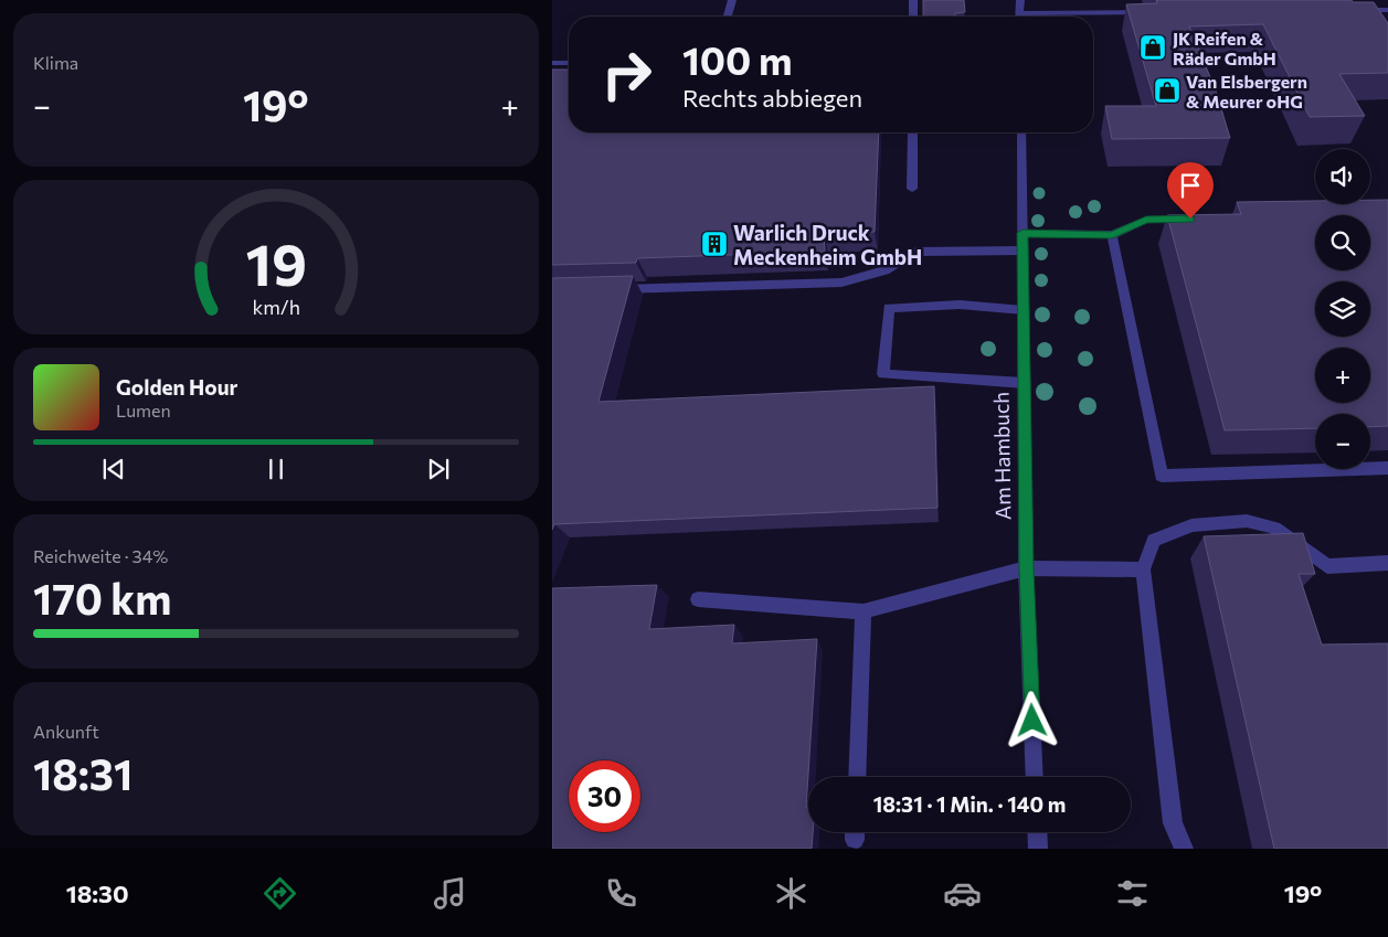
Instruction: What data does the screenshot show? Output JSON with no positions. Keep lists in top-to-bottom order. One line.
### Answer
{"streets":{"street":["Am Hambuch"]},"places":{"shop":["JK Reifen & Räder GmbH","Van Elsbergern & Meurer oHG"],"building":["Warlich Druck Meckenheim GmbH"]},"page":{"tile":["Klima",["Reichweite · 34%","170 km"],["Ankunft","18:31"]],"turn":["100 m","Rechts abbiegen"],"heat":["−","19°","+"],"map_buttons":["+","−"],"song":["Golden Hour","Lumen"],"limit":"30","trip":"18:31 · 1 Min. · 140 m","tabs":["18:30","19°"],"gauge":["19","km/h"]}}
